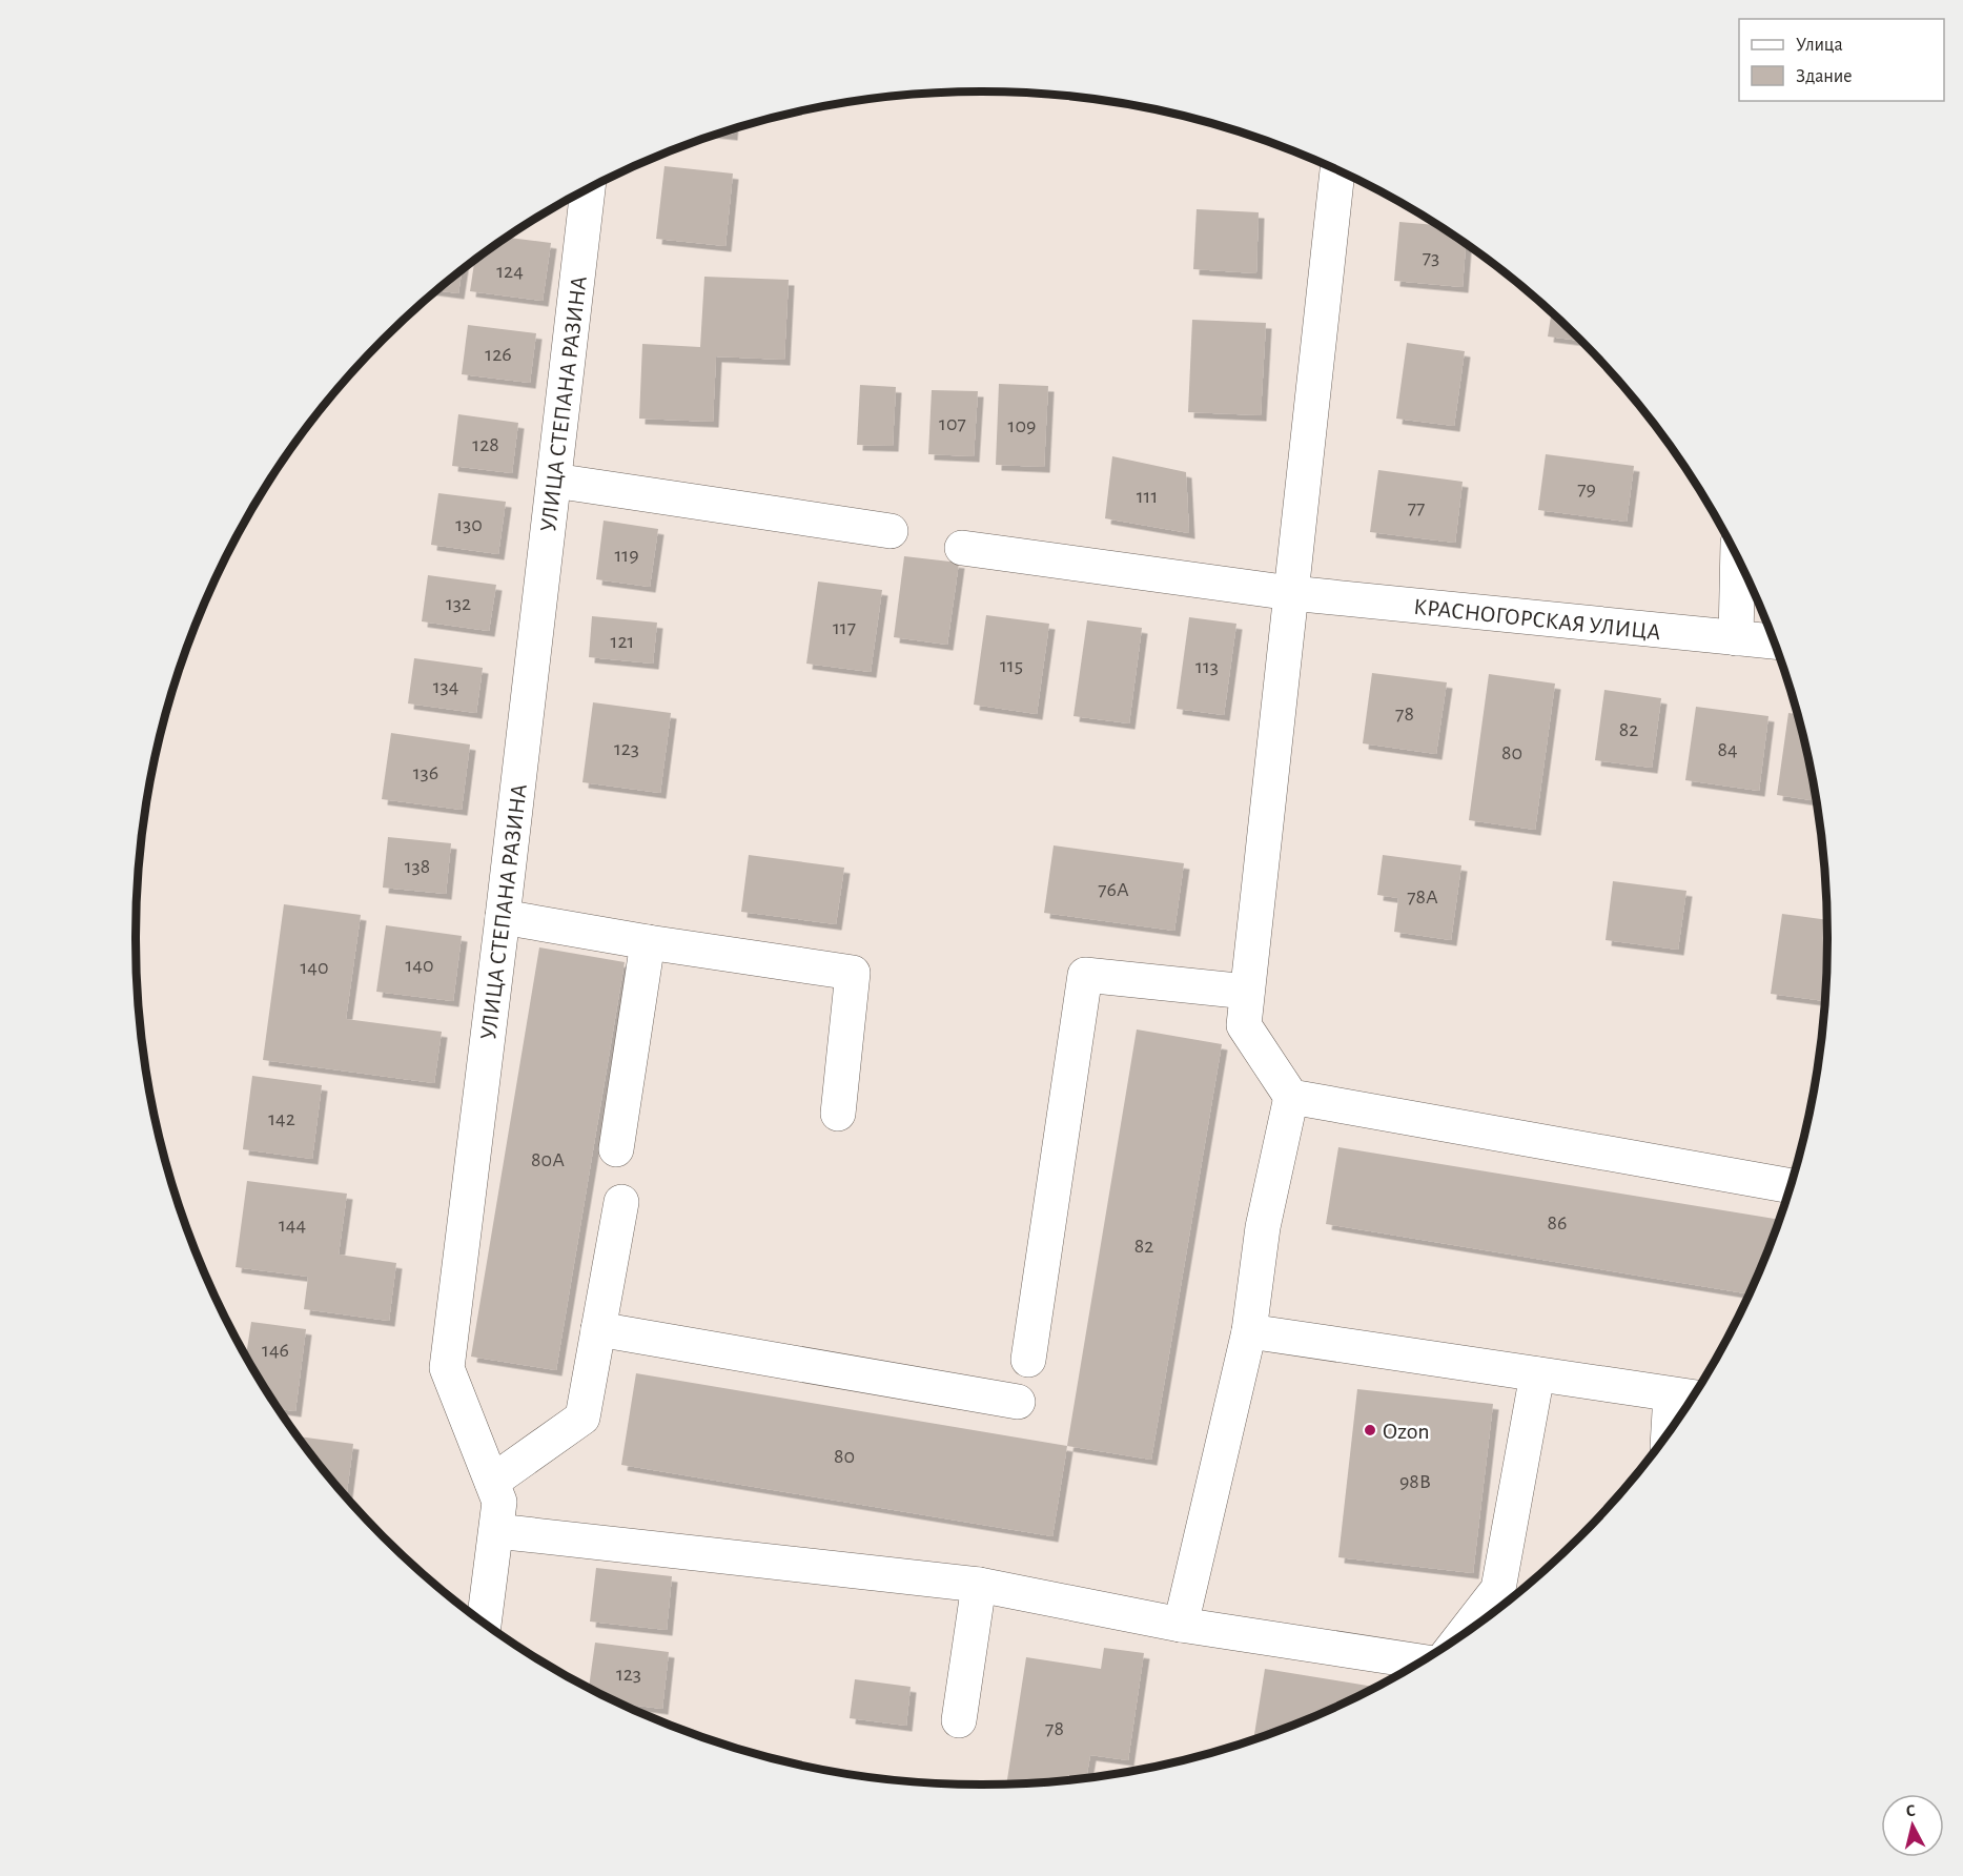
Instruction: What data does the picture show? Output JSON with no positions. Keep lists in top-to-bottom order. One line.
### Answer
{"streets":{"street":["УЛИЦА СТЕПАНА РАЗИНА","КРАСНОГОРСКАЯ УЛИЦА"]},"places":["Ozon"],"house_numbers":["73","124","126","107","109","128","79","111","77","130","119","132","117","121","115","113","134","78","82","123","84","80","136","138","76А","78А","140","140","142","80А","86","144","82","146","80","98В","123","78"],"legend":["Улица","Здание"],"north":"top"}
